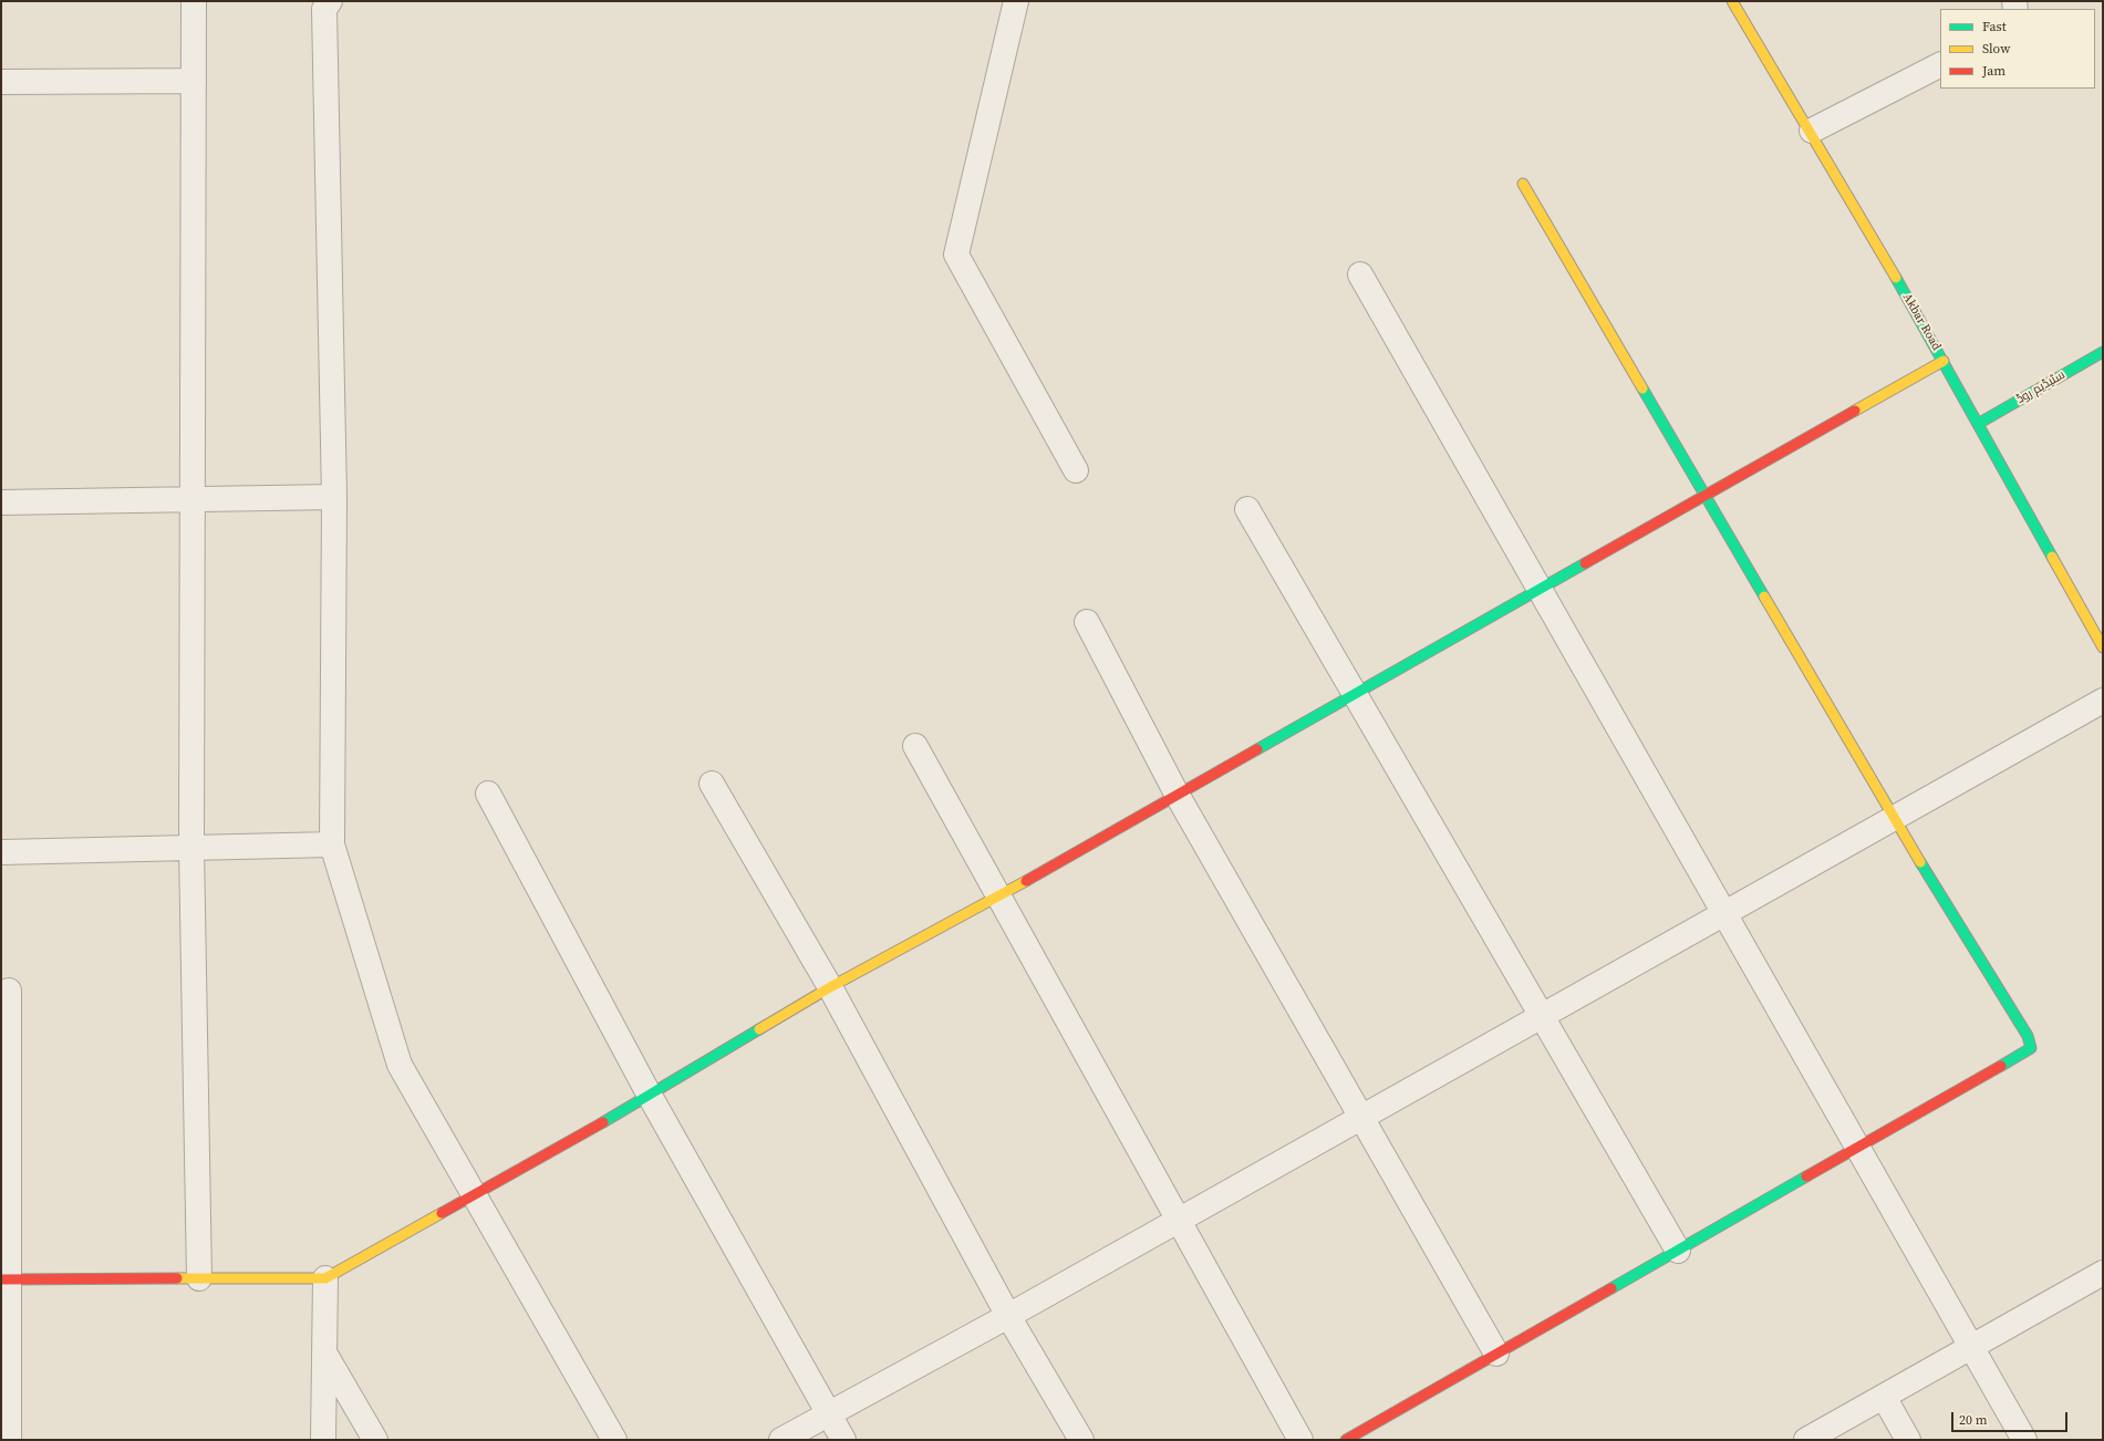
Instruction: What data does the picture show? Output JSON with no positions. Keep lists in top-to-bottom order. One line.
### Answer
{"streets":{"street":["Akbar Road","سٹیڈیم روڈ"]},"crossings":[["Akbar Road","سٹیڈیم روڈ"]],"legend":["Fast","Slow","Jam"],"scale_bar":"20 m"}
